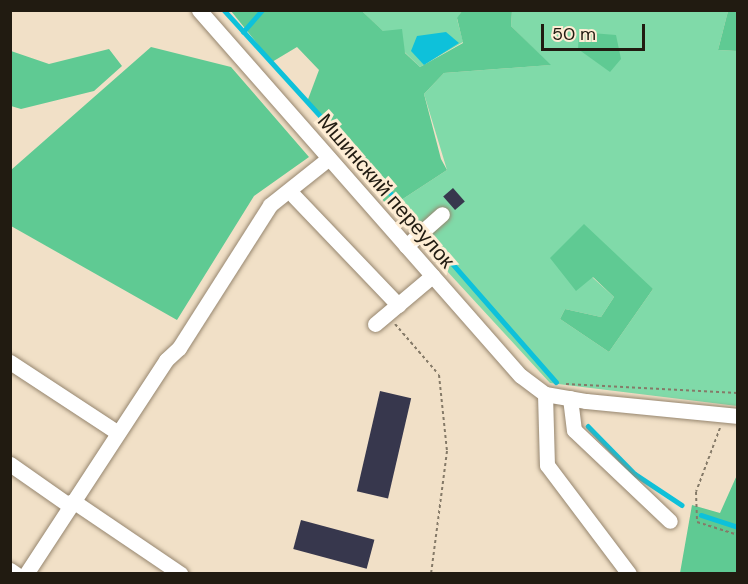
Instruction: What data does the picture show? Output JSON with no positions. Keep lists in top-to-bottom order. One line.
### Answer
{"streets":{"street":["Мшинский переулок"]},"scale_bar":"50 m"}
